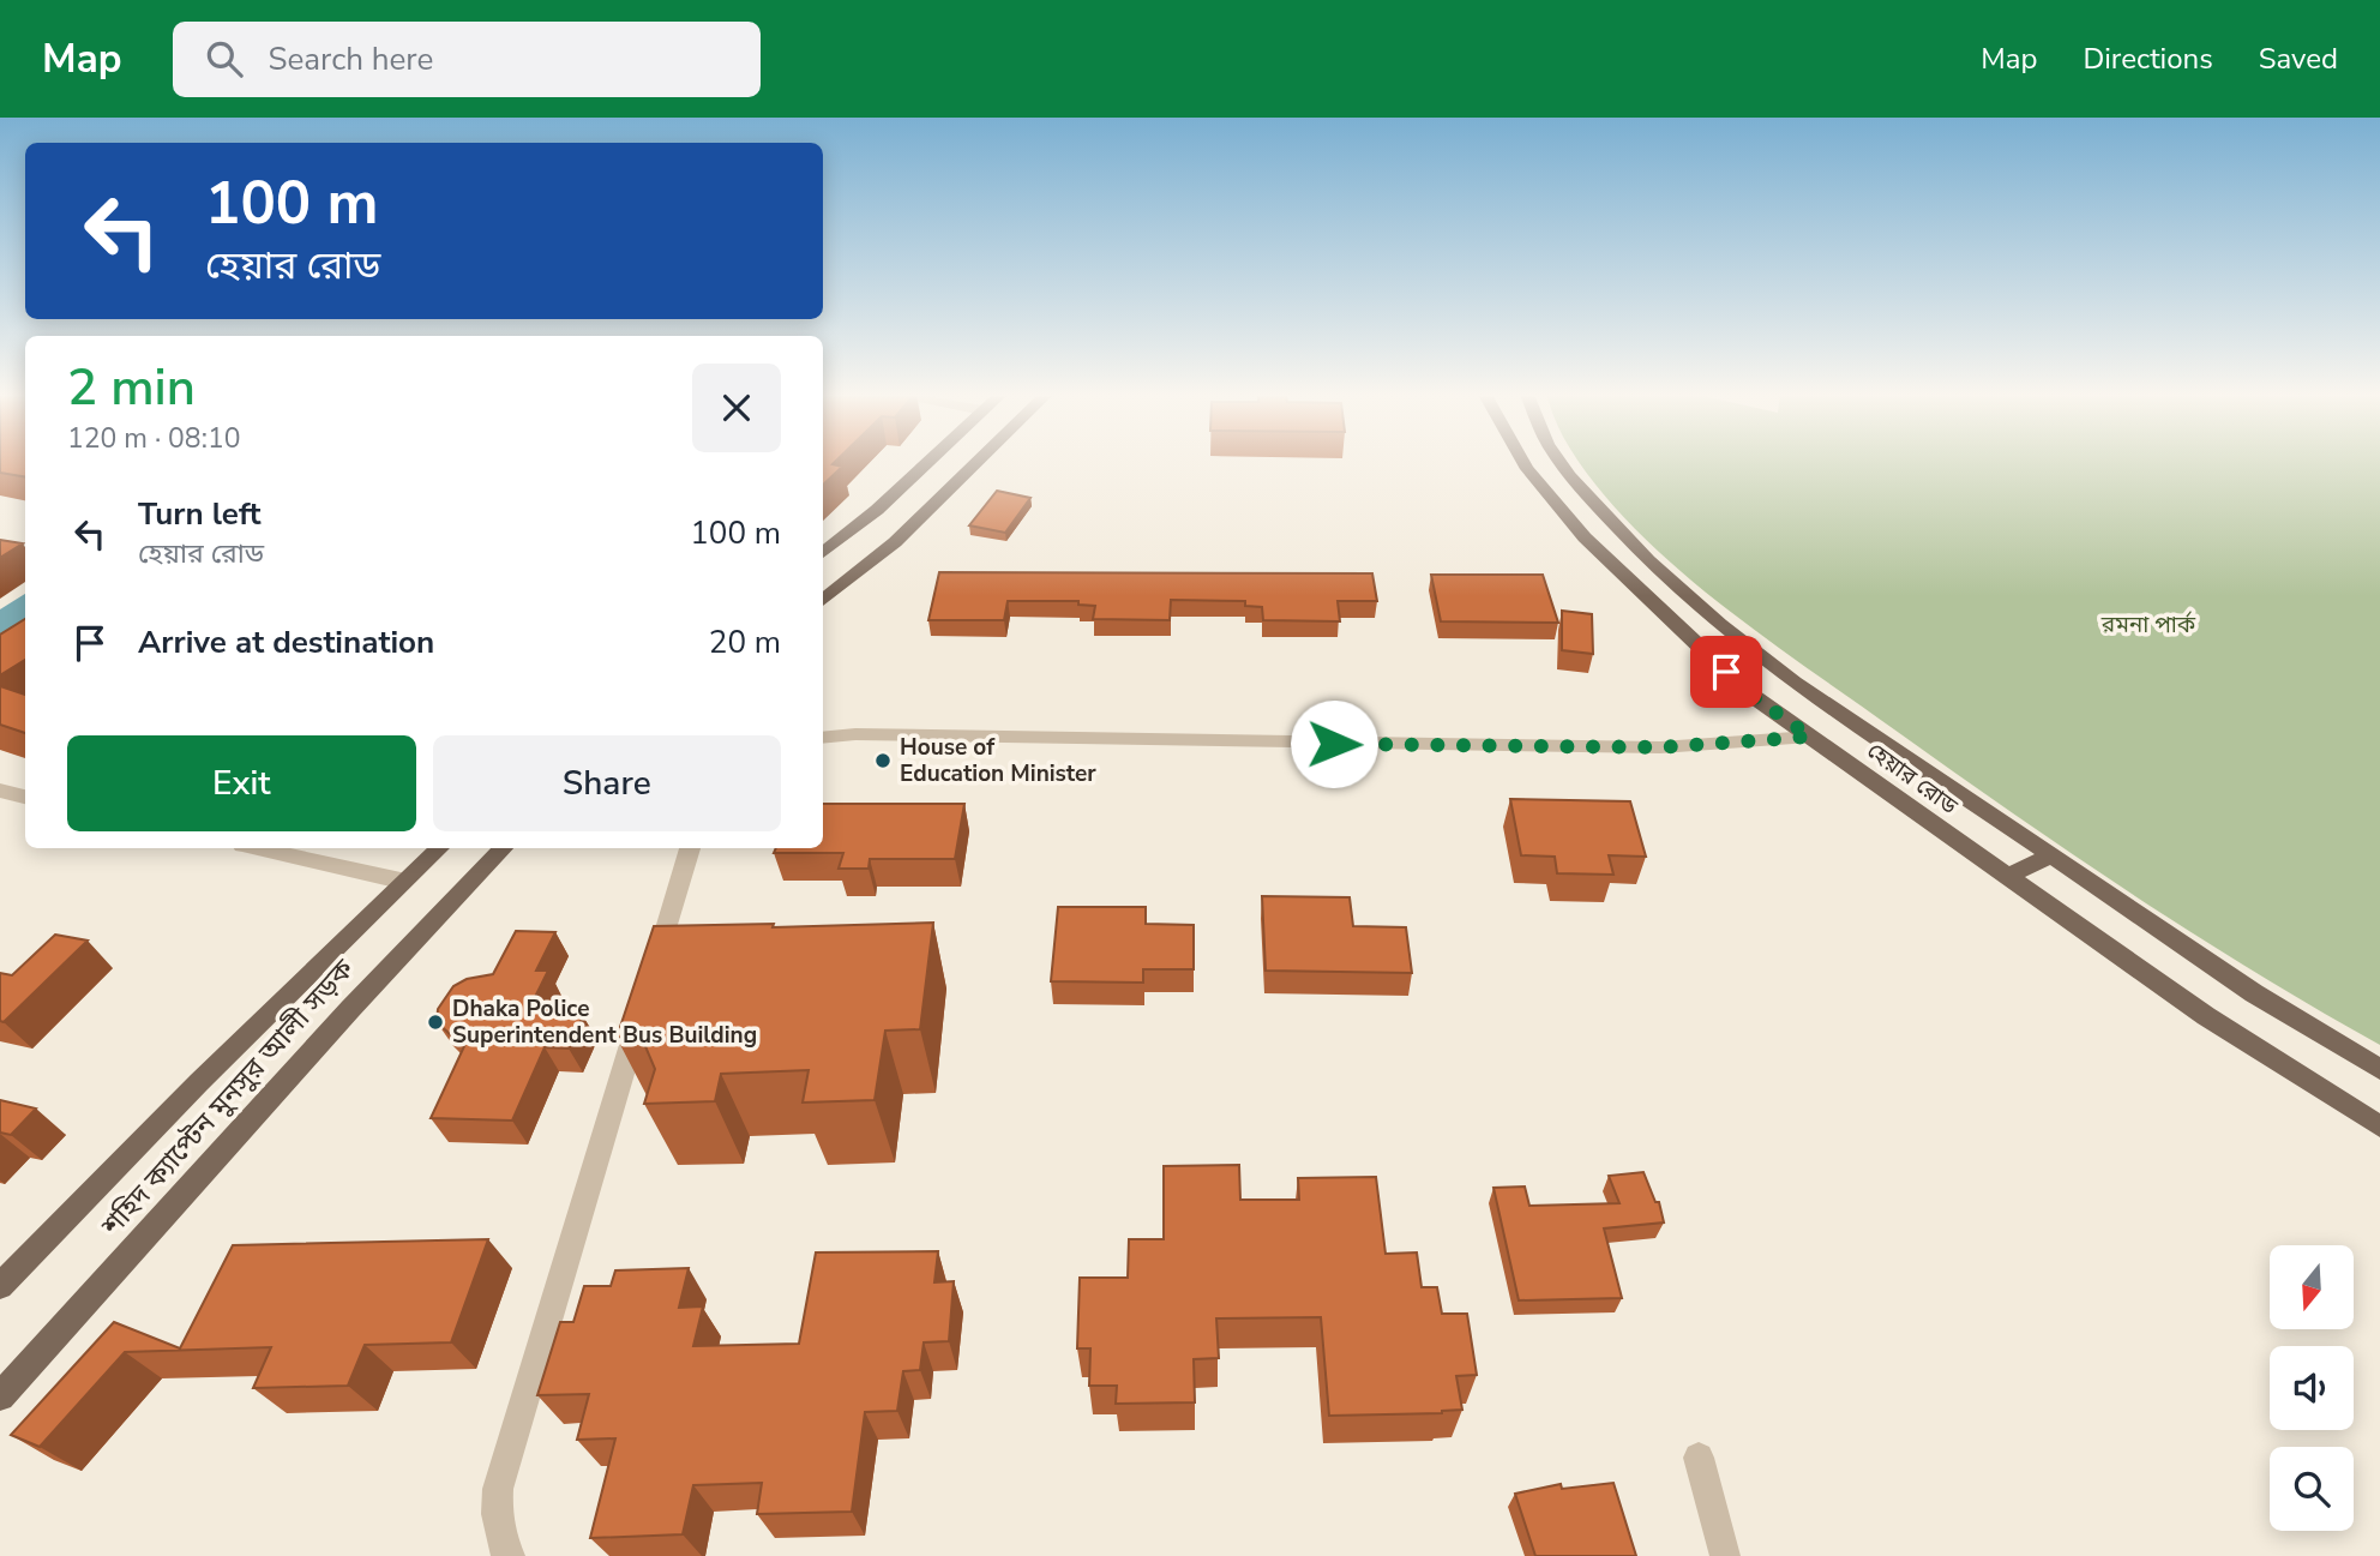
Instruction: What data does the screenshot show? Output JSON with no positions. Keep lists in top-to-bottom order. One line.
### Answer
{"streets":{"main road":["হেয়ার রোড","শহিদ ক্যাপ্টেন মুনসুর আলী সড়ক"]},"parks":["রমনা পার্ক"],"places":["House of Education Minister","Dhaka Police Superintendent Bus Building"],"north":"bottom","page":{"header":"Map","search":"Search here","nav":["Map","Directions","Saved"],"turn":["100 m","হেয়ার রোড"],"heading":["2 min","120 m · 08:10"],"list":[{"name":"Turn left","note":"হেয়ার রোড","value":"100 m"},{"name":"Arrive at destination","value":"20 m"}],"buttons":["Exit","Share"]}}
